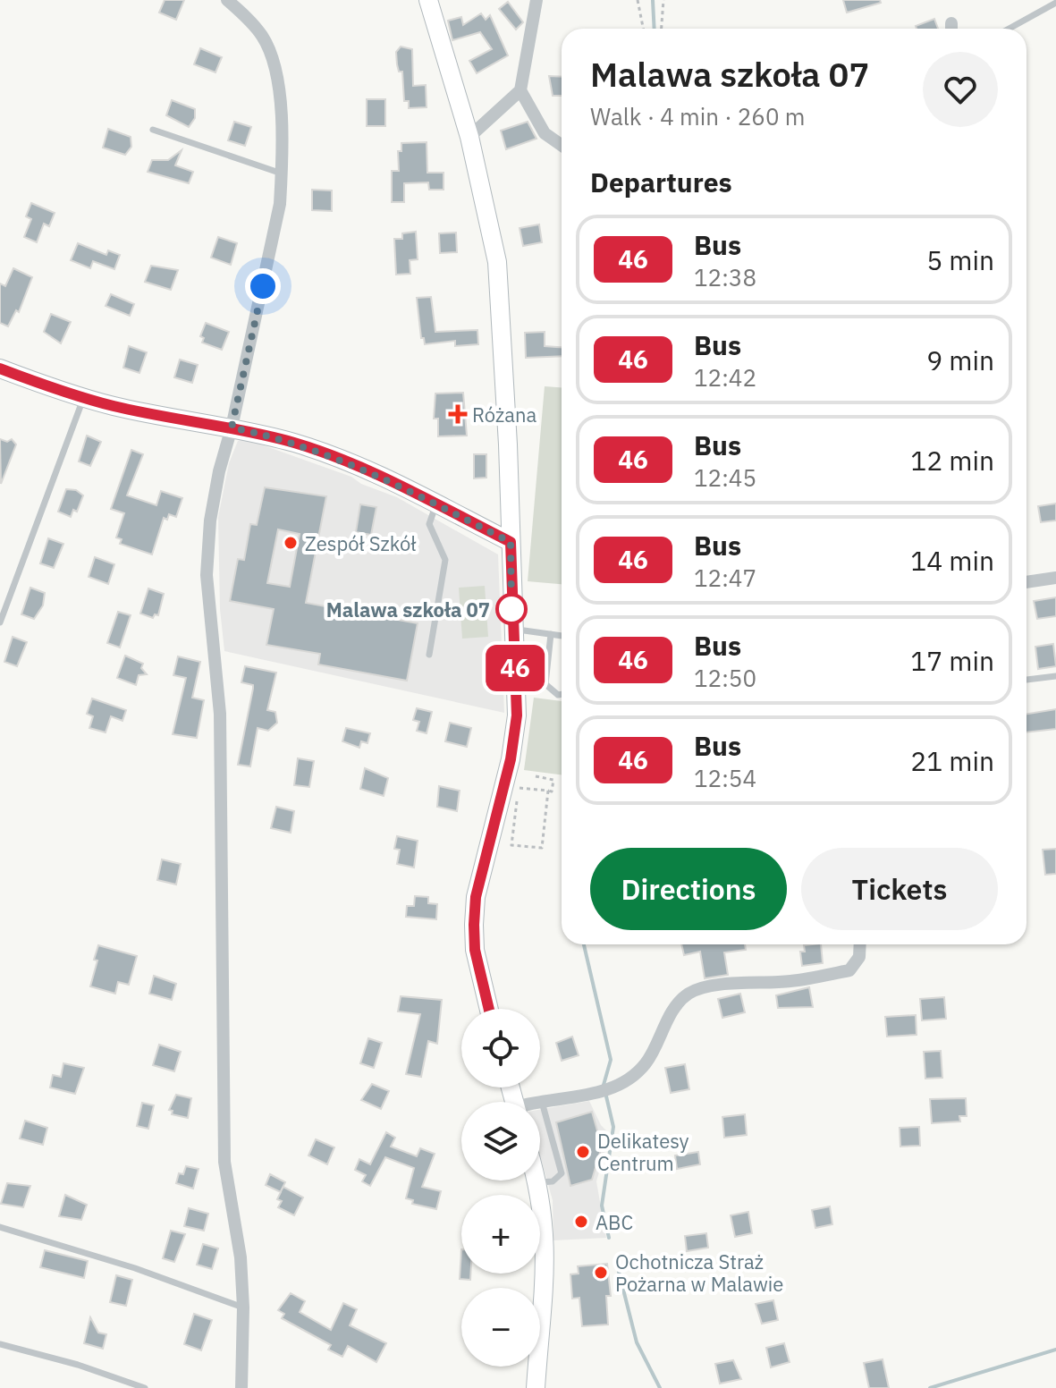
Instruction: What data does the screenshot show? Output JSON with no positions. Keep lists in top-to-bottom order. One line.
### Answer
{"places":{"health":["Różana"],"other":["Zespół Szkół","Malawa szkoła 07","Delikatesy Centrum","ABC","Ochotnicza Straż Pożarna w Malawie"]},"lines":["bus line 46"],"page":{"on_map":"46","heading":[["Malawa szkoła 07","Walk · 4 min · 260 m"],"Departures"],"list":[{"mark":"46","name":"Bus","note":"12:38","value":"5 min"},{"mark":"46","name":"Bus","note":"12:42","value":"9 min"},{"mark":"46","name":"Bus","note":"12:45","value":"12 min"},{"mark":"46","name":"Bus","note":"12:47","value":"14 min"},{"mark":"46","name":"Bus","note":"12:50","value":"17 min"},{"mark":"46","name":"Bus","note":"12:54","value":"21 min"}],"buttons":["Directions","Tickets"],"map_buttons":["+","−"]}}
